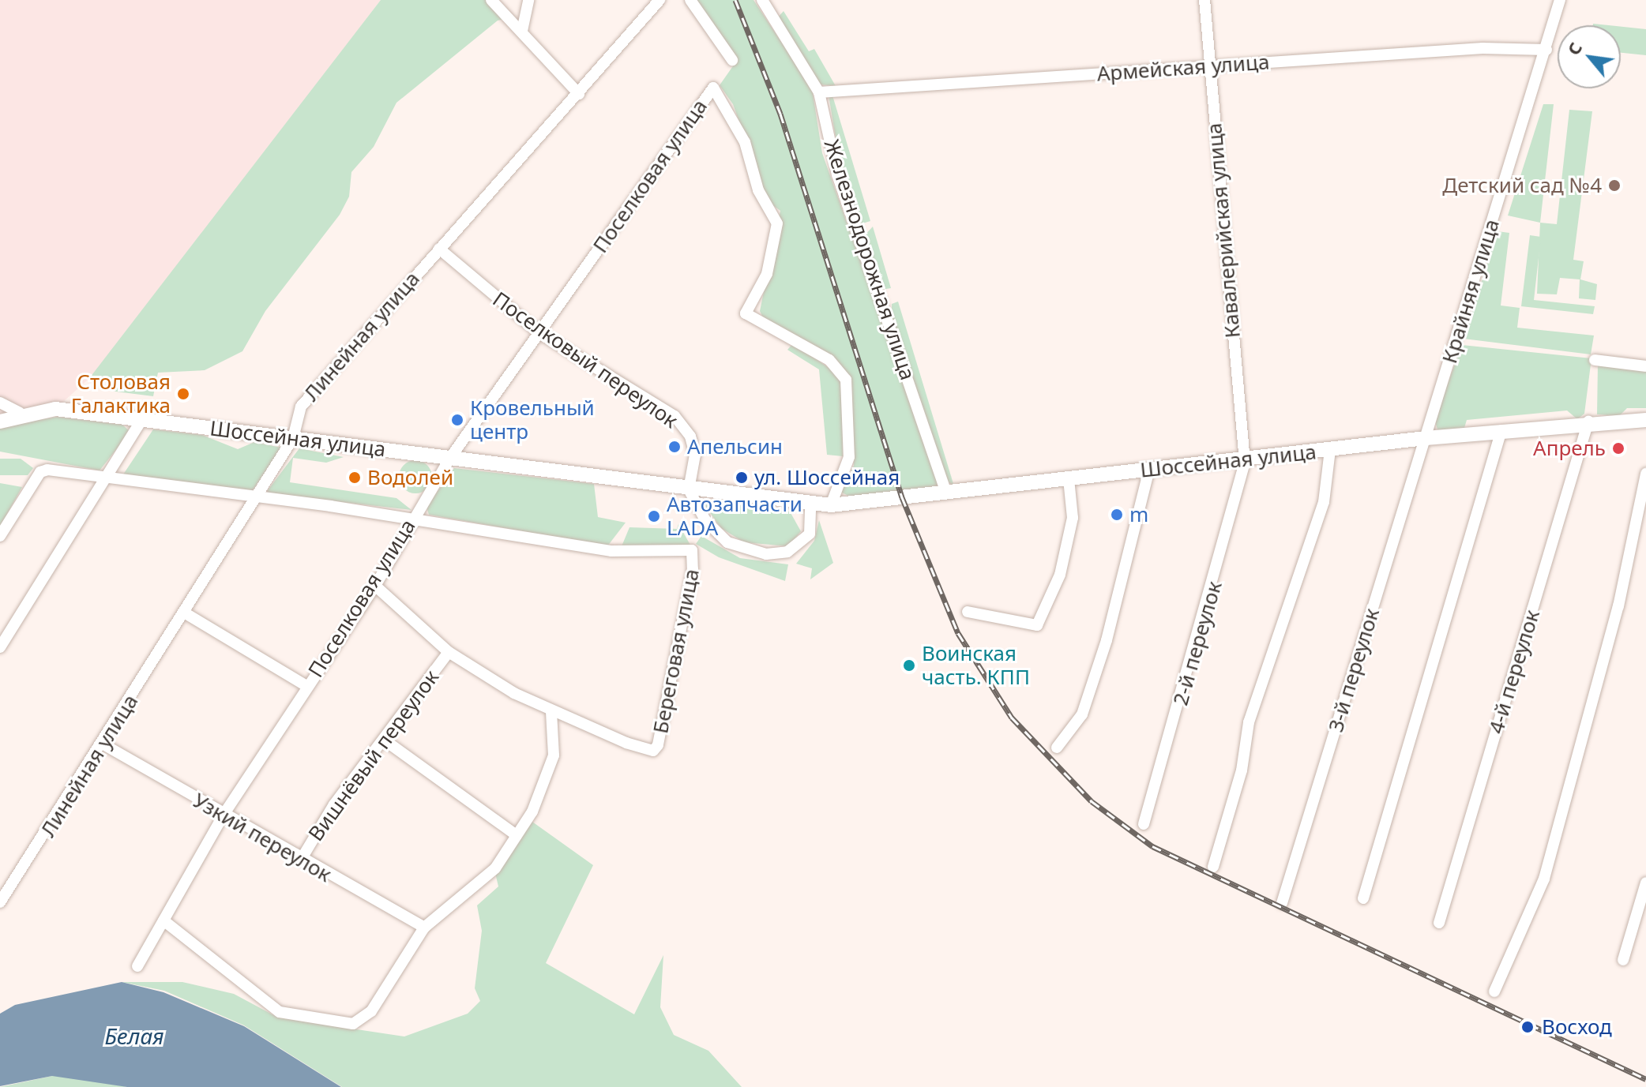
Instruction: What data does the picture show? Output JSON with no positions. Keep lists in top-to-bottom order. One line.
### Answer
{"streets":{"main road":["Шоссейная улица"],"street":["Армейская улица","Поселковая улица","Кавалерийская улица","Железнодорожная улица","Крайняя улица","Линейная улица","Поселковый переулок","2-й переулок","Береговая улица","3-й переулок","4-й переулок","Вишнёвый переулок","Узкий переулок"]},"crossings":[["Армейская улица","Кавалерийская улица"],["Армейская улица","Железнодорожная улица"],["Армейская улица","Крайняя улица"],["Поселковая улица","Поселковый переулок"],["Поселковая улица","Шоссейная улица"],["Поселковая улица","Береговая улица"],["Поселковая улица","Узкий переулок"],["Кавалерийская улица","Шоссейная улица"],["Кавалерийская улица","2-й переулок"],["Железнодорожная улица","Шоссейная улица"],["Крайняя улица","Шоссейная улица"],["Крайняя улица","3-й переулок"],["Линейная улица","Поселковый переулок"],["Линейная улица","Шоссейная улица"],["Линейная улица","Узкий переулок"],["Поселковый переулок","Шоссейная улица"],["Шоссейная улица","2-й переулок"],["Шоссейная улица","3-й переулок"],["Шоссейная улица","4-й переулок"],["Вишнёвый переулок","Узкий переулок"]],"water":["Белая"],"places":["Детский сад №4","Столовая Галактика","Кровельный центр","Апельсин","Апрель","Водолей","ул. Шоссейная","m","Автозапчасти LADA","Воинская часть. КПП","Восход"],"north":"top left"}
